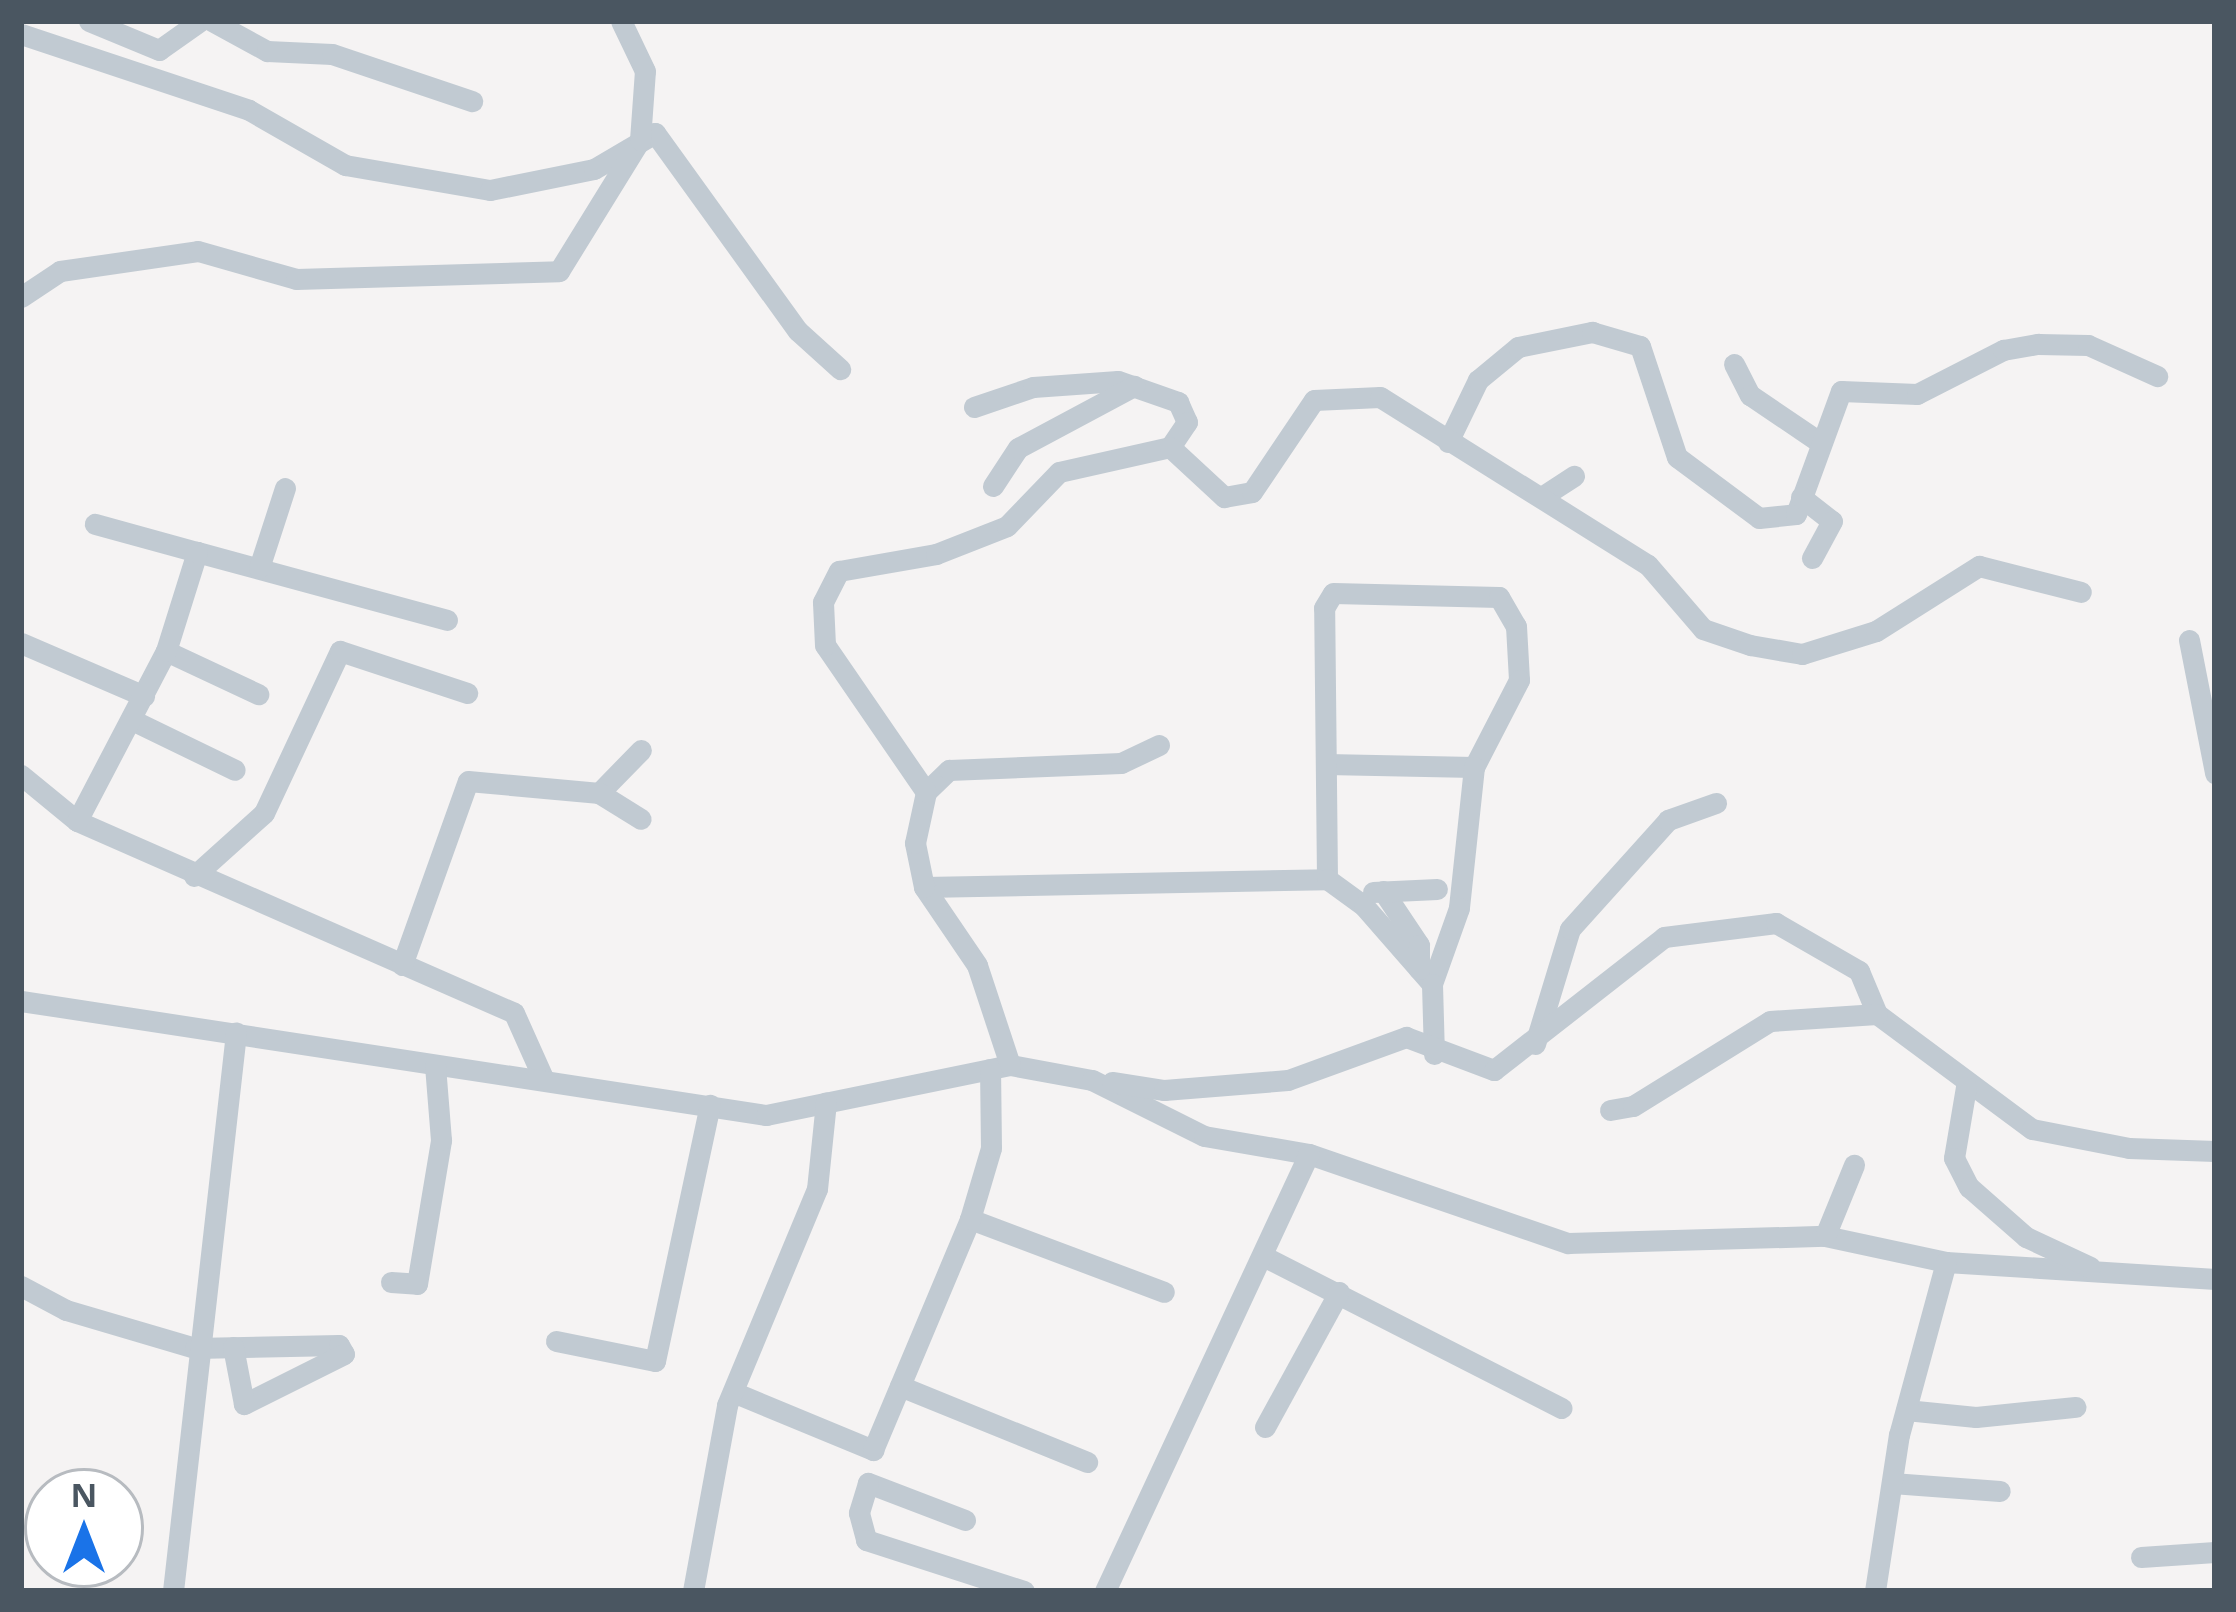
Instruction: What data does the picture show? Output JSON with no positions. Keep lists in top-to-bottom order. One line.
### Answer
{"north":"top"}
